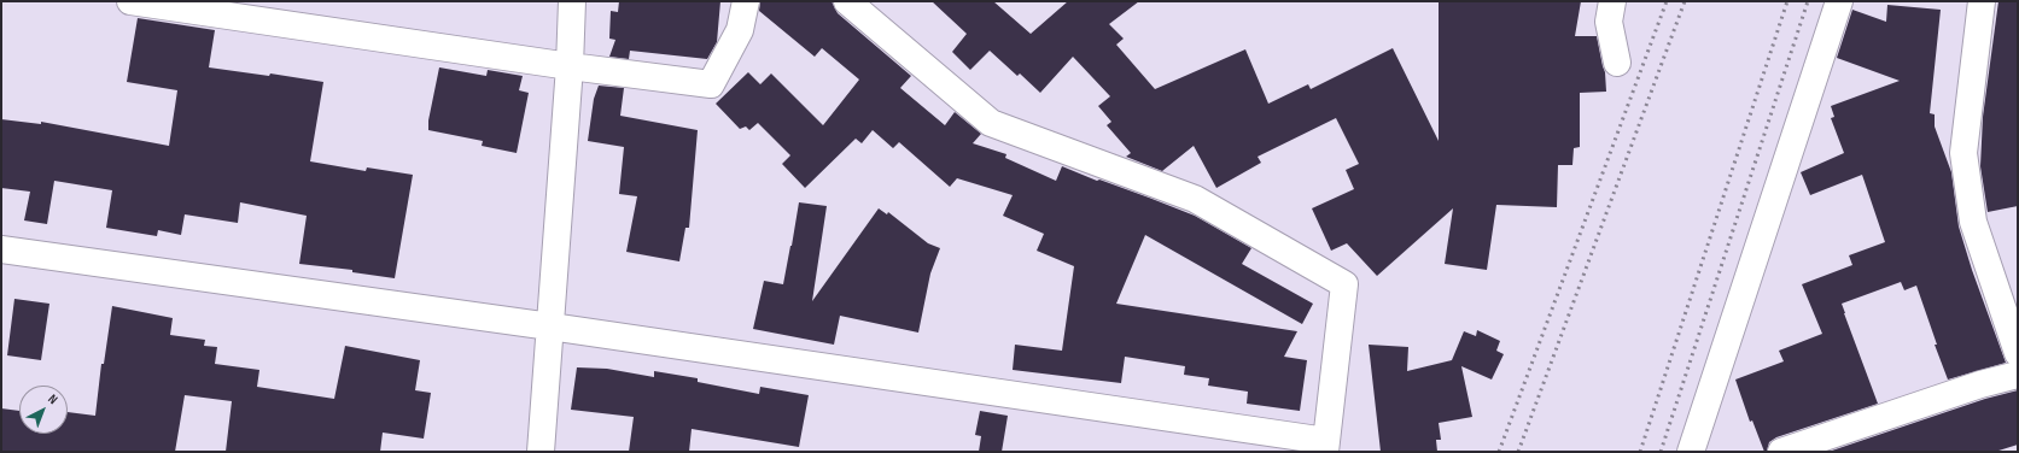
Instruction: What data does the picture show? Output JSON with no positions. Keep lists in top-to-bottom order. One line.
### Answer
{"north":"top right"}
